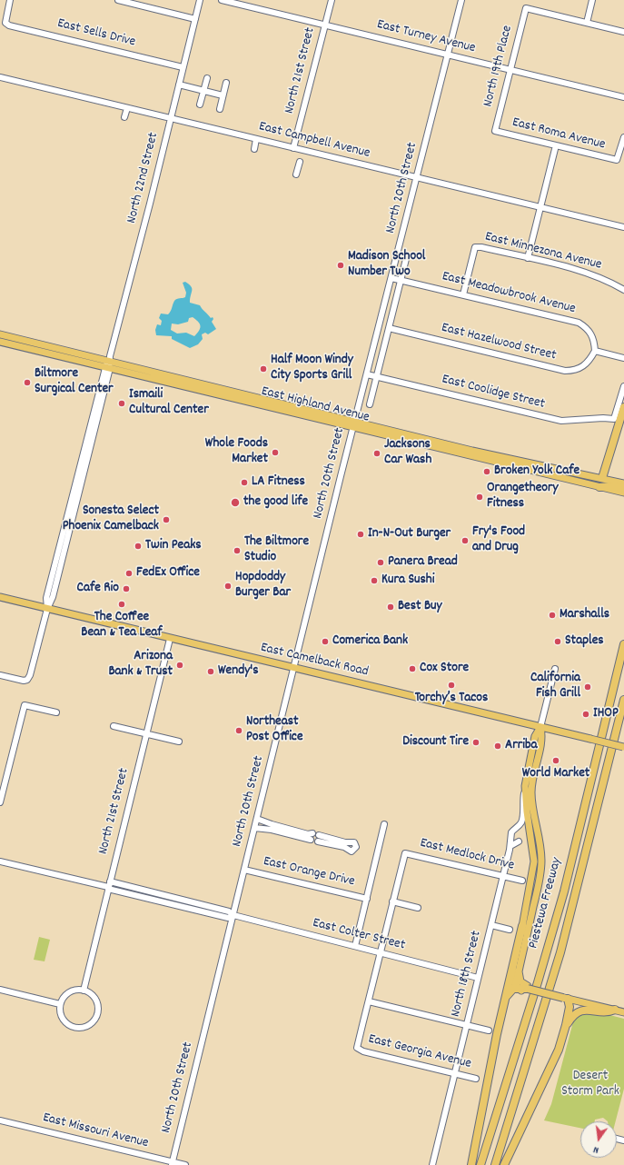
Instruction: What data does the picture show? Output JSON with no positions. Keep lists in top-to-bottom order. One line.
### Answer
{"streets":{"highway":["Piestewa Freeway"],"main road":["East Highland Avenue","East Camelback Road","North 18th Street"],"street":["East Sells Drive","East Turney Avenue","North 19th Place","North 21st Street","East Roma Avenue","East Campbell Avenue","North 22nd Street","North 20th Street","East Minnezona Avenue","East Meadowbrook Avenue","East Hazelwood Street","East Coolidge Street","East Medlock Drive","East Orange Drive","East Colter Street","East Georgia Avenue","East Missouri Avenue"]},"crossings":[["East Sells Drive","North 22nd Street"],["East Turney Avenue","North 19th Place"],["East Turney Avenue","North 21st Street"],["East Turney Avenue","North 20th Street"],["North 19th Place","East Roma Avenue"],["North 21st Street","East Campbell Avenue"],["North 21st Street","East Camelback Road"],["North 21st Street","East Colter Street"],["East Campbell Avenue","North 22nd Street"],["East Campbell Avenue","North 20th Street"],["North 22nd Street","East Highland Avenue"],["North 22nd Street","East Camelback Road"],["North 20th Street","East Meadowbrook Avenue"],["North 20th Street","East Coolidge Street"],["North 20th Street","East Highland Avenue"],["North 20th Street","East Camelback Road"],["North 20th Street","East Orange Drive"],["North 20th Street","East Colter Street"],["North 20th Street","East Missouri Avenue"],["East Minnezona Avenue","East Meadowbrook Avenue"],["East Meadowbrook Avenue","East Hazelwood Street"],["East Camelback Road","North 18th Street"],["East Medlock Drive","North 18th Street"],["East Colter Street","North 18th Street"],["North 18th Street","East Georgia Avenue"]],"parks":["Desert Storm Park"],"places":["Madison School Number Two","Half Moon Windy City Sports Grill","Biltmore Surgical Center","Ismaili Cultural Center","Whole Foods Market","Jacksons Car Wash","Broken Yolk Cafe","LA Fitness","Orangetheory Fitness","the good life","Sonesta Select Phoenix Camelback","In-N-Out Burger","Fry's Food and Drug","Twin Peaks","The Biltmore Studio","Panera Bread","FedEx Office","Kura Sushi","Hopdoddy Burger Bar","Cafe Rio","The Coffee Bean & Tea Leaf","Best Buy","Marshalls","Comerica Bank","Staples","Arizona Bank & Trust","Cox Store","Wendy's","Torchy’s Tacos","California Fish Grill","IHOP","Northeast Post Office","Discount Tire","Arriba","World Market"],"north":"bottom"}
